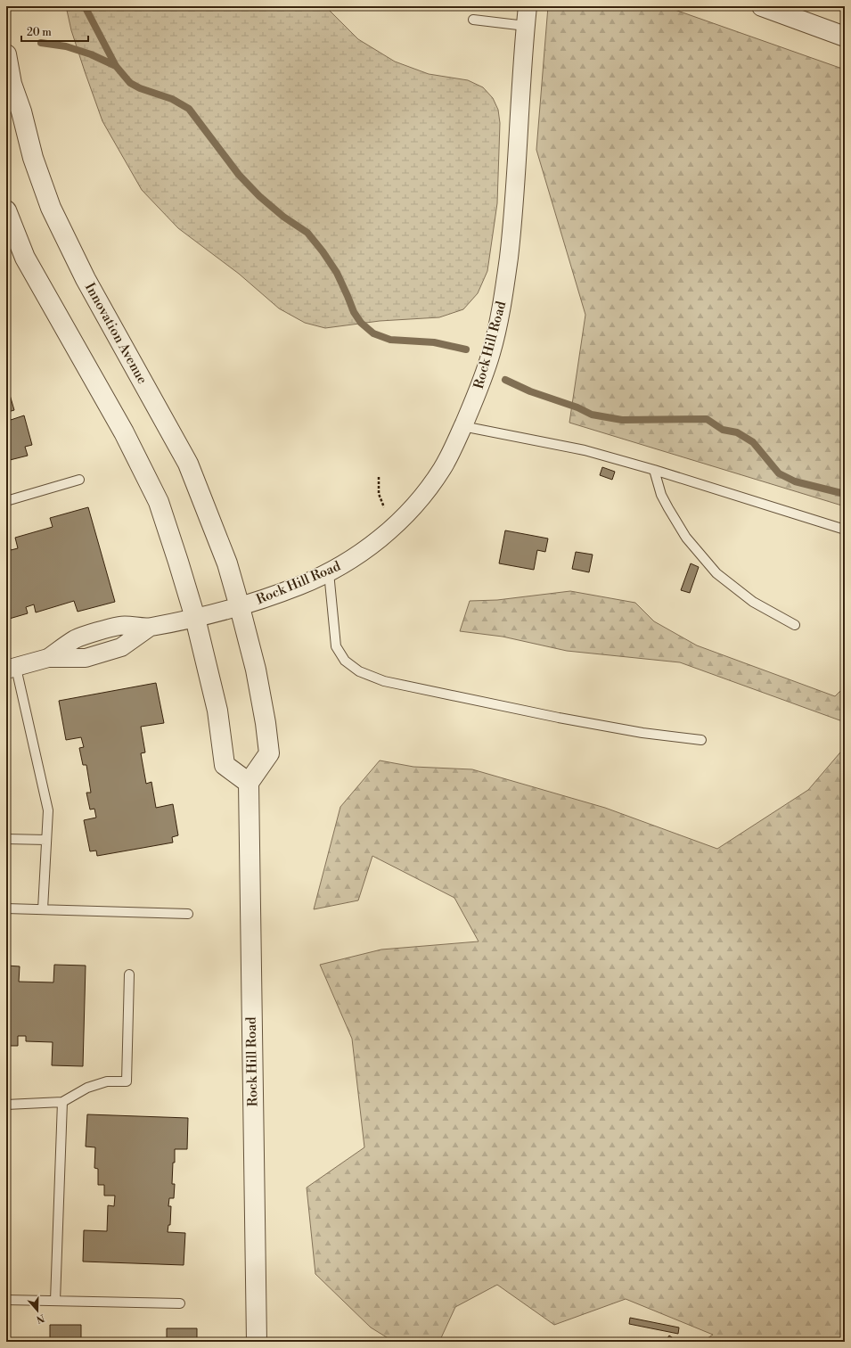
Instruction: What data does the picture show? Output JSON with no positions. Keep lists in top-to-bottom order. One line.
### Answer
{"streets":{"street":["Innovation Avenue","Rock Hill Road"]},"crossings":[["Innovation Avenue","Rock Hill Road"]],"scale_bar":"20 m","north":"bottom"}
